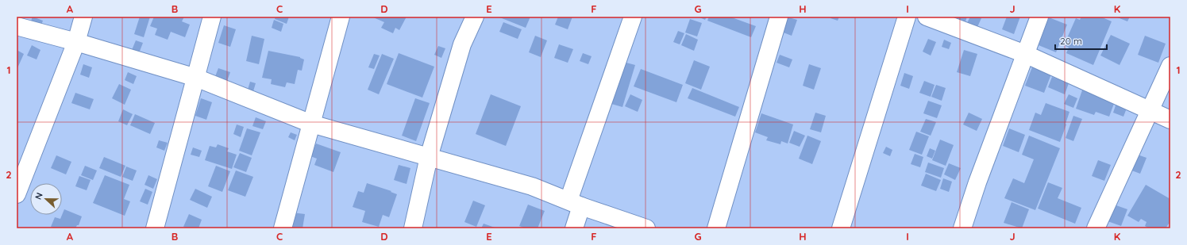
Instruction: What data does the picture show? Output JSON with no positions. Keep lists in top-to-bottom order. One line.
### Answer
{"scale_bar":"20 m","north":"left","grid":{"columns":["A","B","C","D","E","F","G","H","I","J","K"],"rows":["1","2"]}}
